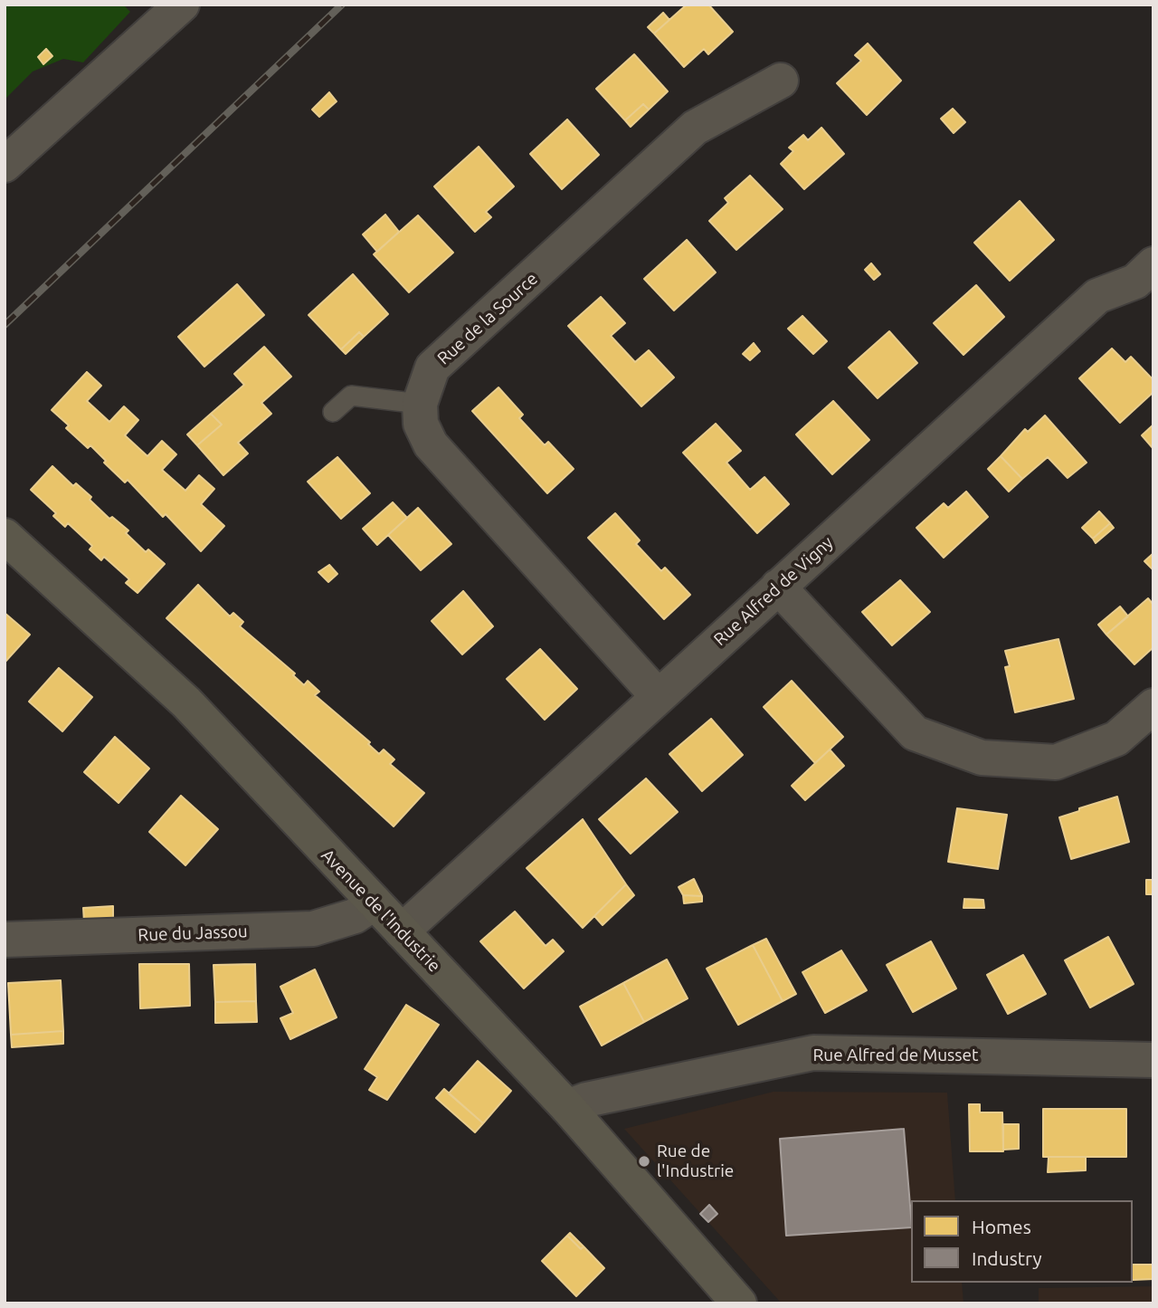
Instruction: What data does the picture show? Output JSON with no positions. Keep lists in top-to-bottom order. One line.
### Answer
{"streets":{"main road":["Avenue de l'Industrie"],"street":["Rue de la Source","Rue Alfred de Vigny","Rue du Jassou","Rue Alfred de Musset"]},"crossings":[["Rue Alfred de Vigny","Avenue de l'Industrie"],["Avenue de l'Industrie","Rue du Jassou"],["Avenue de l'Industrie","Rue Alfred de Musset"]],"places":["Rue de l'Industrie"],"legend":["Homes","Industry"]}
